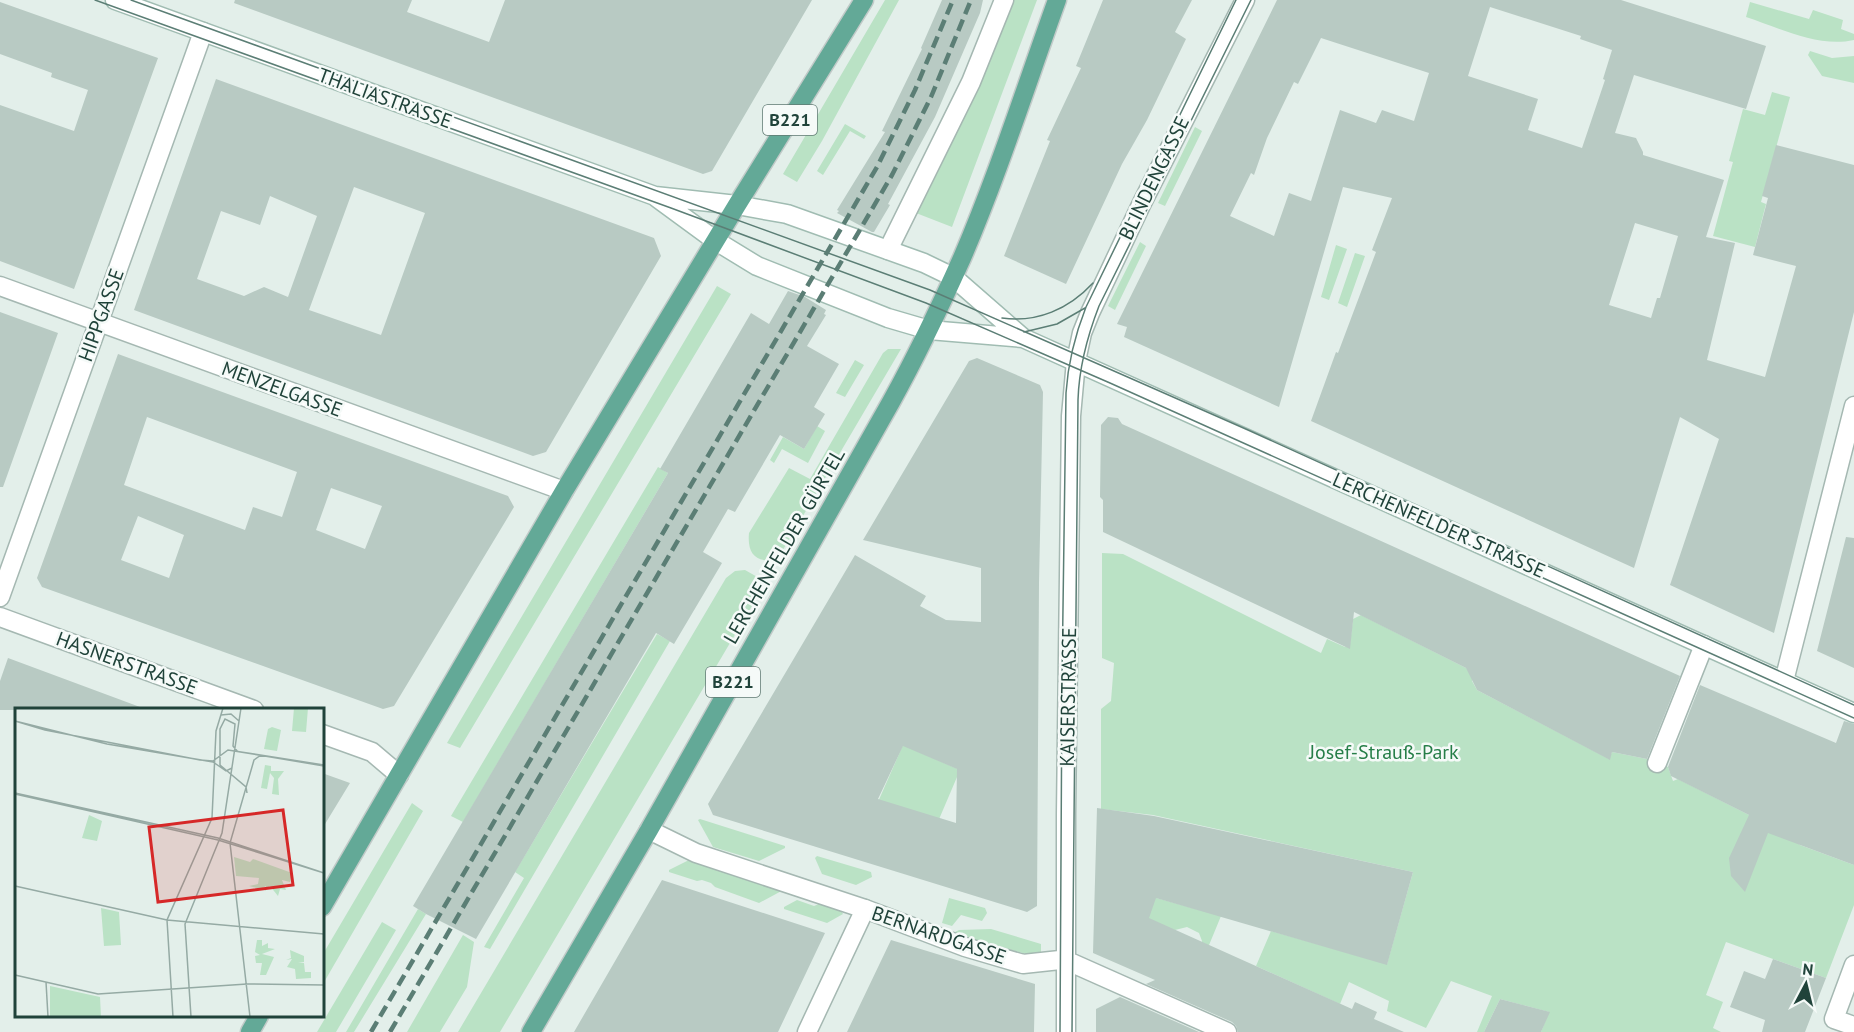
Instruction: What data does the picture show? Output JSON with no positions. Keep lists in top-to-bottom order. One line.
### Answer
{"streets":{"main road":["B221","LERCHENFELDER GÜRTEL"],"street":["THALIASTRASSE","BLINDENGASSE","HIPPGASSE","MENZELGASSE","LERCHENFELDER STRASSE","HASNERSTRASSE","KAISERSTRASSE","BERNARDGASSE"]},"crossings":[["THALIASTRASSE","HIPPGASSE"],["B221","MENZELGASSE"],["BLINDENGASSE","LERCHENFELDER STRASSE"],["BLINDENGASSE","KAISERSTRASSE"],["HIPPGASSE","MENZELGASSE"],["LERCHENFELDER STRASSE","LERCHENFELDER GÜRTEL"],["LERCHENFELDER STRASSE","KAISERSTRASSE"],["LERCHENFELDER GÜRTEL","BERNARDGASSE"],["KAISERSTRASSE","BERNARDGASSE"]],"parks":["Josef-Strauß-Park"],"north":"top"}
